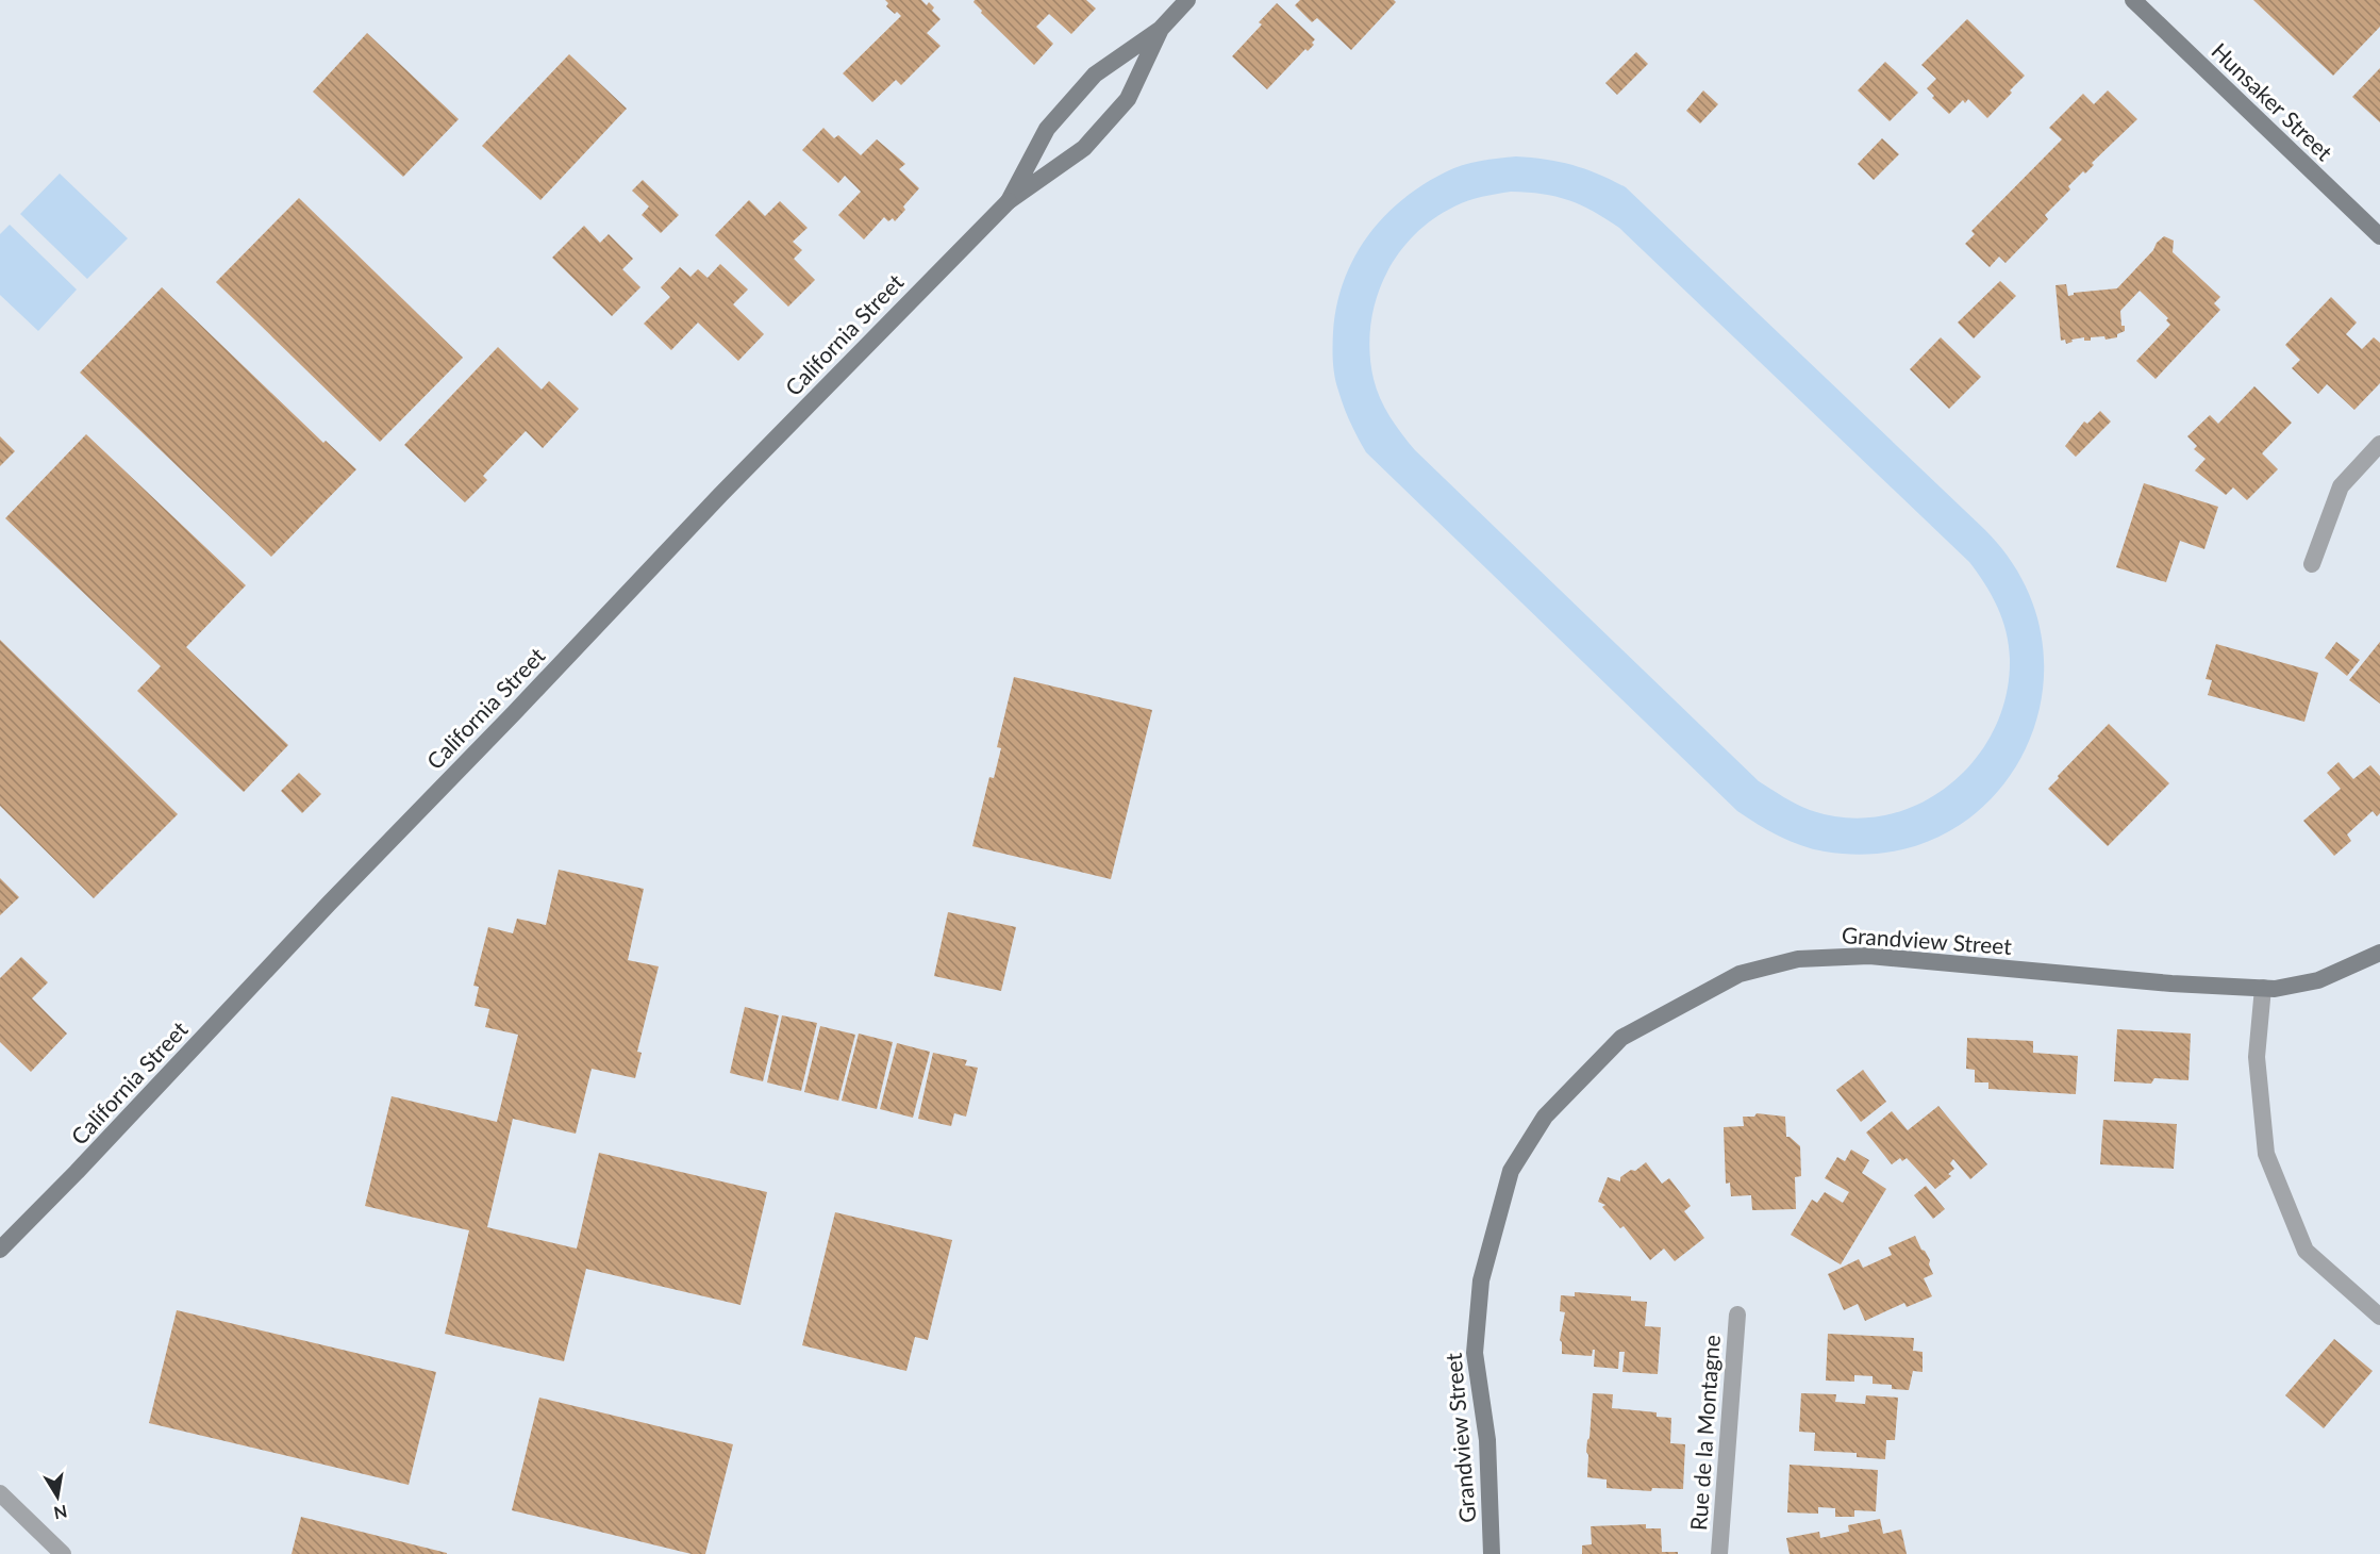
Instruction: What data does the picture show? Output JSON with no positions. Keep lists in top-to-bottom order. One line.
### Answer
{"streets":{"main road":["Hunsaker Street","California Street","Grandview Street"],"street":["Rue de la Montagne"]},"north":"bottom"}
